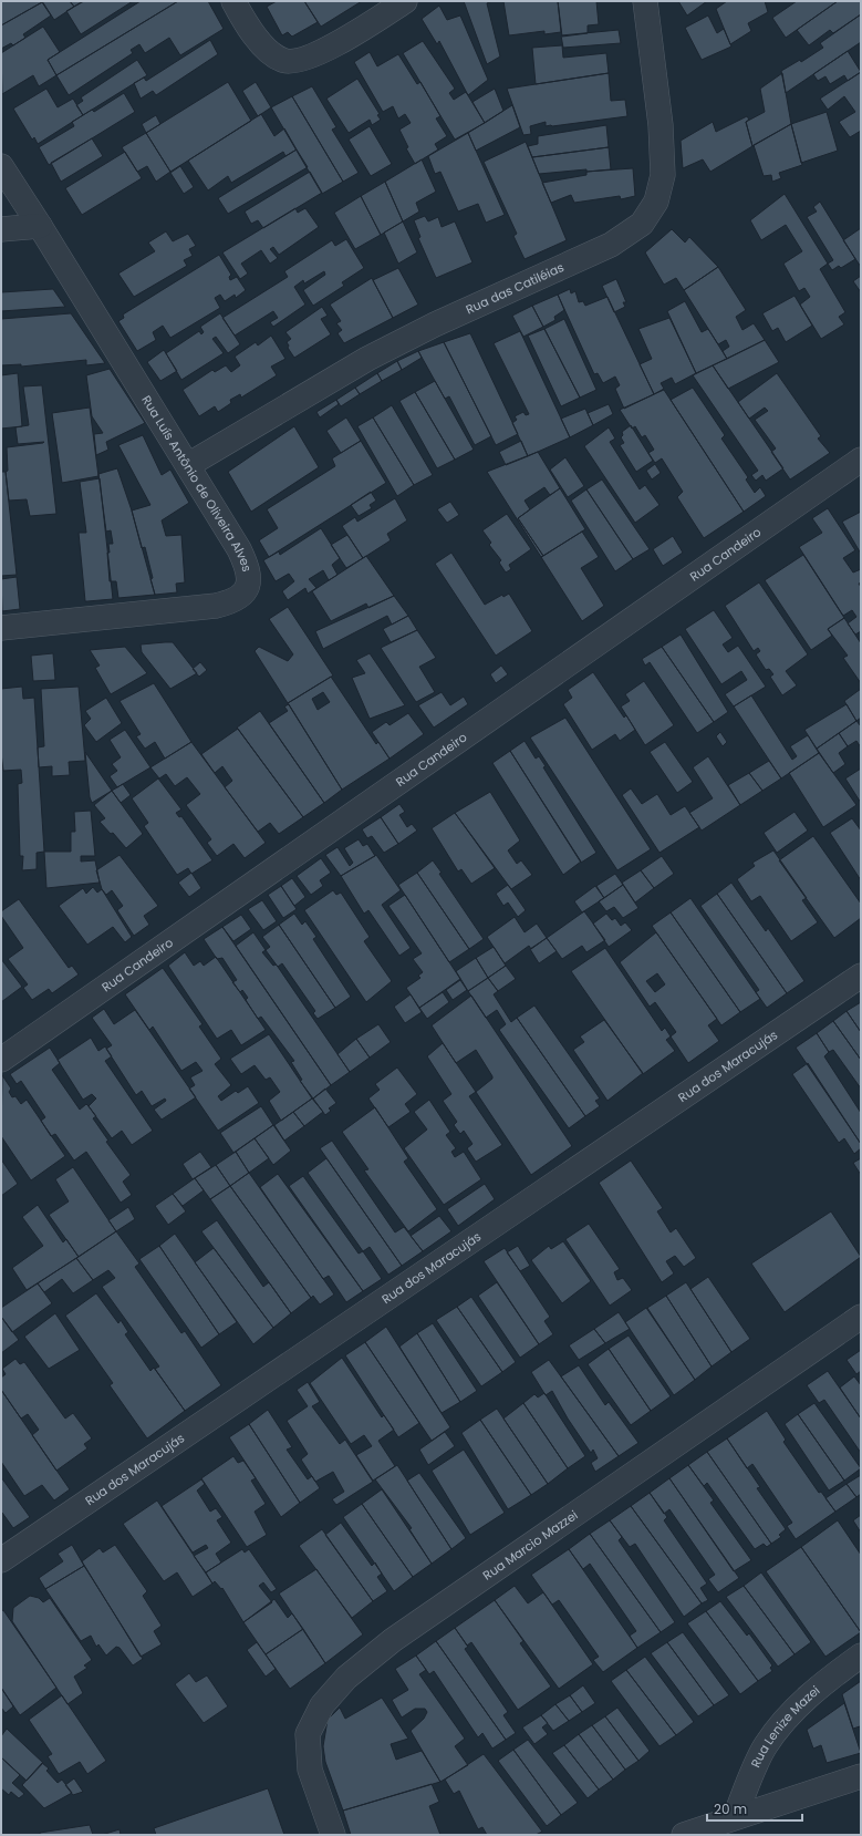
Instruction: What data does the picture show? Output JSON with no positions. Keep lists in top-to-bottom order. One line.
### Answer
{"streets":{"street":["Rua das Catiléias","Rua Luís Antônio de Oliveira Alves","Rua Candeiro","Rua dos Maracujás","Rua Marcio Mazzei","Rua Lenize Mazei"]},"crossings":[["Rua das Catiléias","Rua Luís Antônio de Oliveira Alves"]],"scale_bar":"20 m"}
